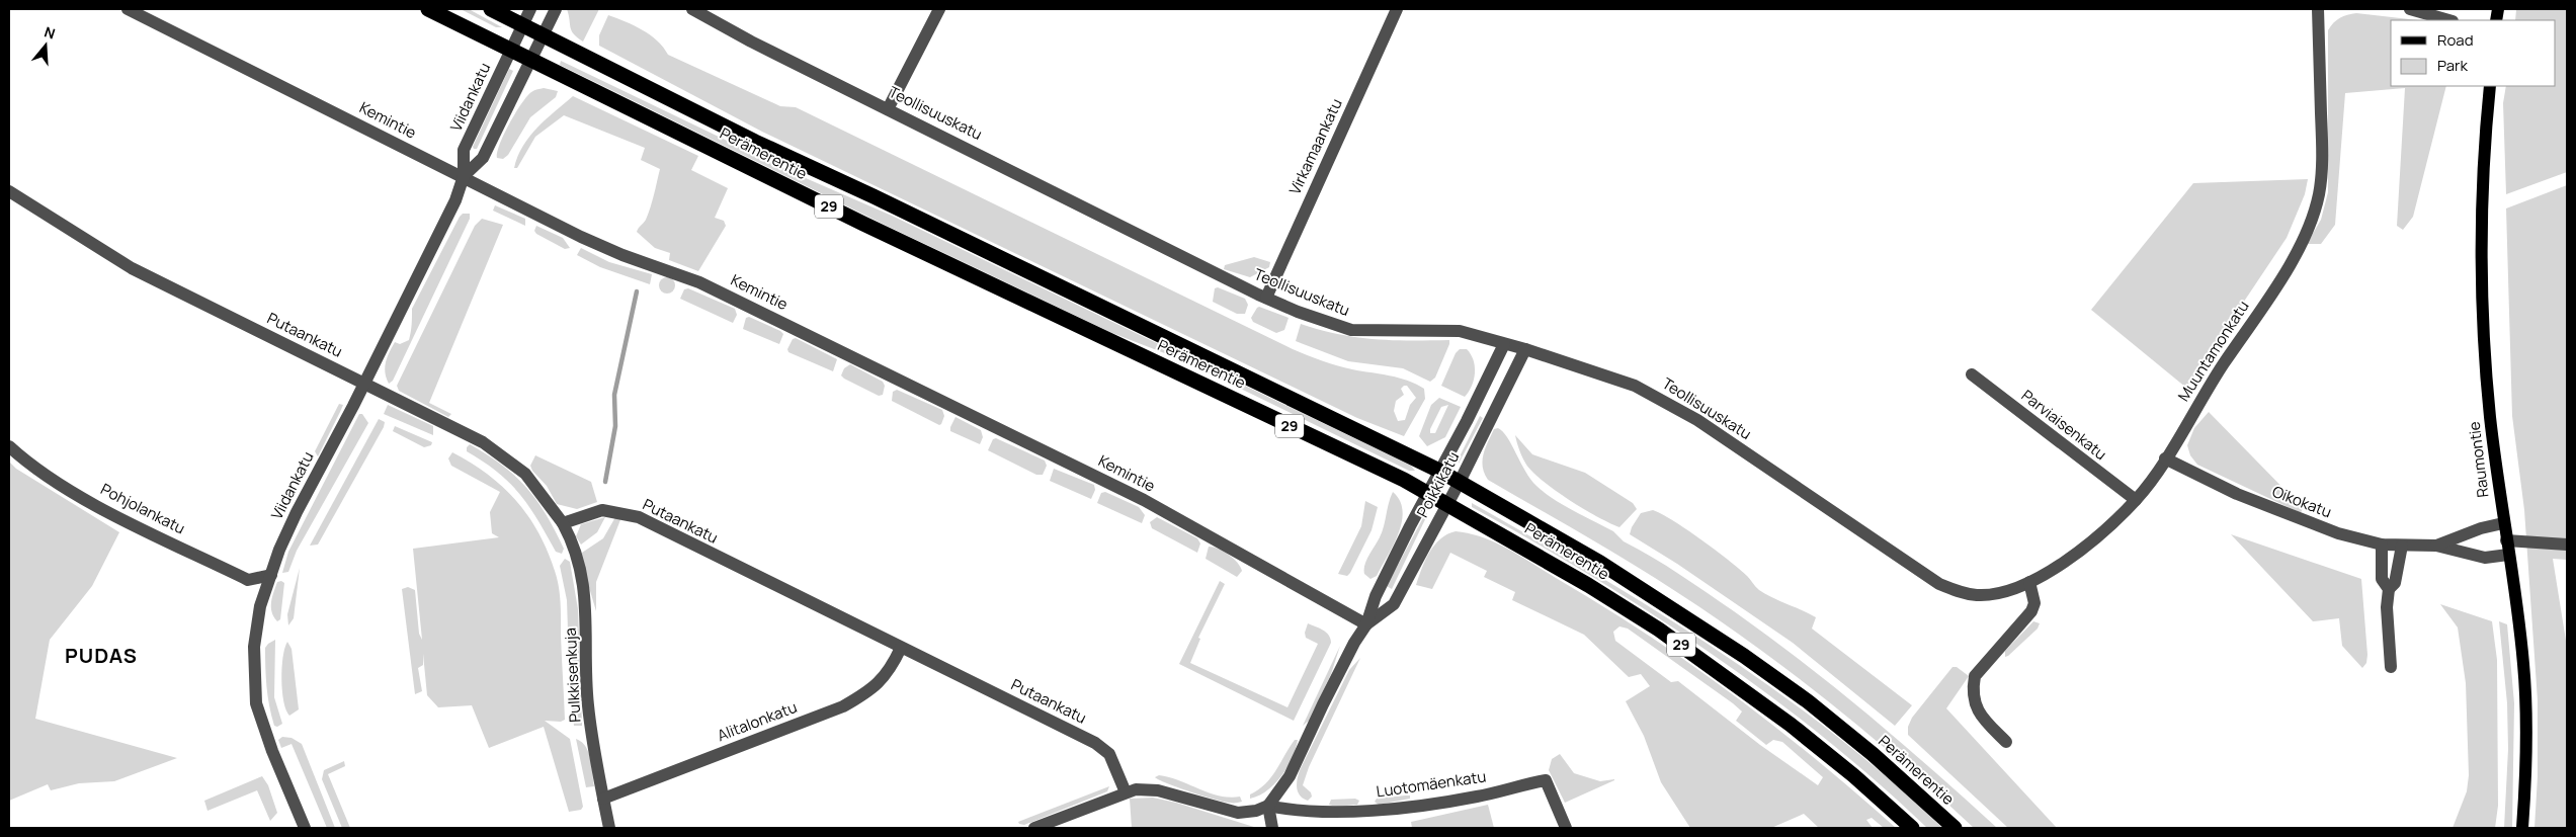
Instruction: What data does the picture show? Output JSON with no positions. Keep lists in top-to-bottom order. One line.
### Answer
{"streets":{"highway":["Perämerentie","29"],"main road":["Raumontie"],"street":["Viidankatu","Teollisuuskatu","Kemintie","Virkamaankatu","Putaankatu","Muuntamonkatu","Parviaisenkatu","Poikkikatu","Oikokatu","Pohjolankatu","Pulkkisenkuja","Alitalonkatu","Luotomäenkatu"]},"crossings":[["Viidankatu","Kemintie"],["Viidankatu","Perämerentie"],["Viidankatu","Putaankatu"],["Viidankatu","Pohjolankatu"],["Teollisuuskatu","Virkamaankatu"],["Teollisuuskatu","Muuntamonkatu"],["Teollisuuskatu","Poikkikatu"],["Kemintie","Poikkikatu"],["Perämerentie","Poikkikatu"],["Putaankatu","Pulkkisenkuja"],["Putaankatu","Alitalonkatu"],["Muuntamonkatu","Parviaisenkatu"],["Muuntamonkatu","Oikokatu"],["Raumontie","Oikokatu"],["Poikkikatu","Luotomäenkatu"],["Pulkkisenkuja","Alitalonkatu"]],"districts":["PUDAS"],"legend":["Road","Park"],"north":"top"}
